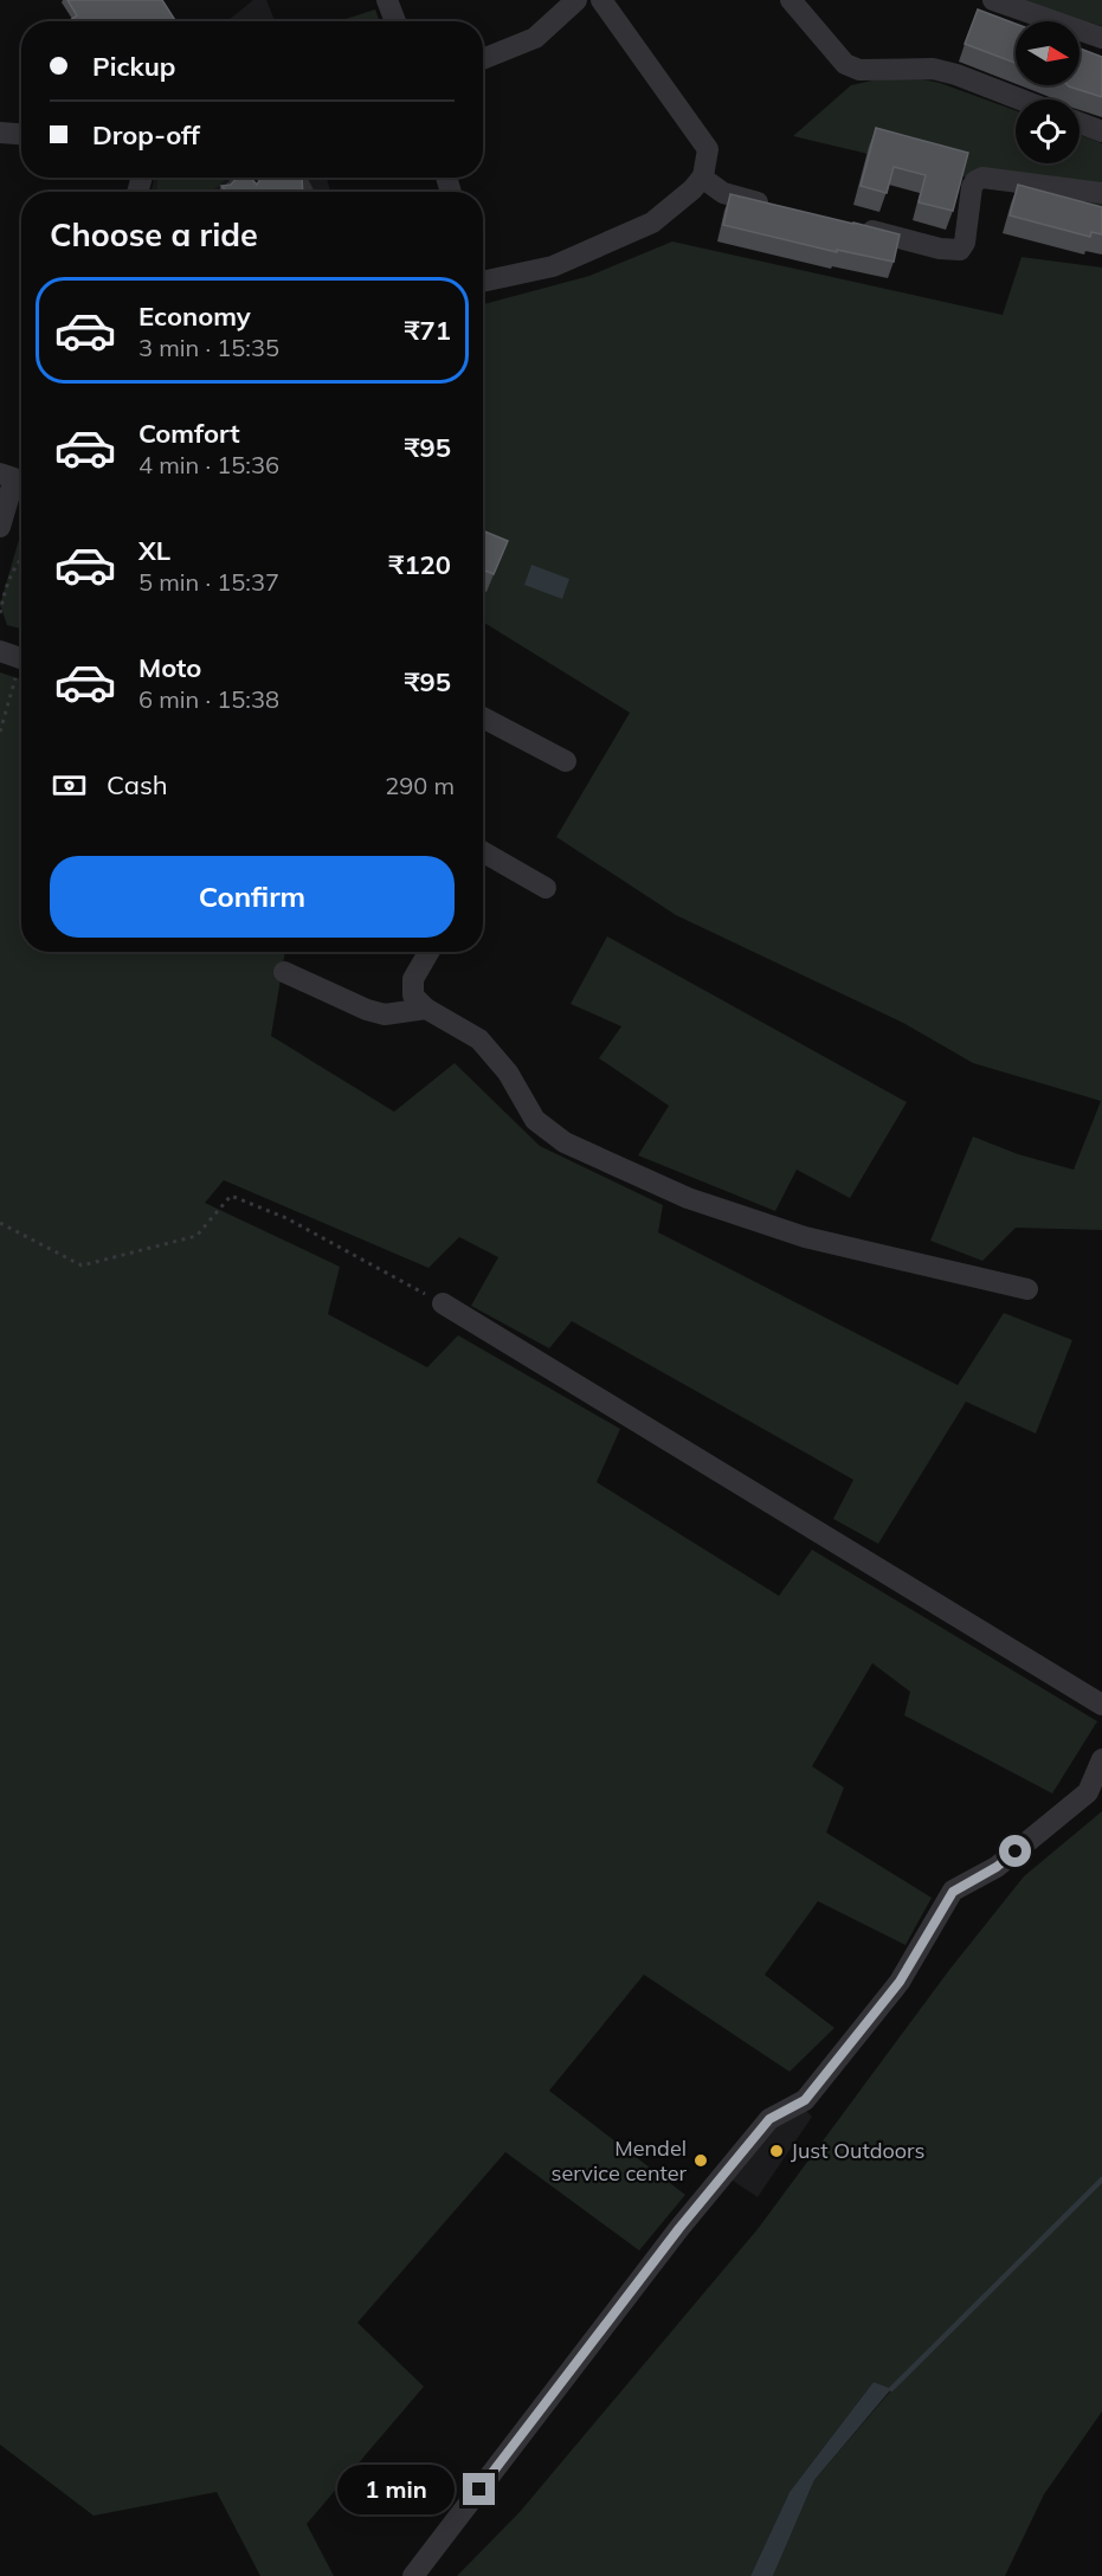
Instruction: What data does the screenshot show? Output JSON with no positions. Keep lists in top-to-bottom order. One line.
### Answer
{"places":["Just Outdoors","Mendel service center"],"north":"right","page":{"banner":["Pickup","Drop-off"],"heading":"Choose a ride","list":[{"name":"Economy","note":"3 min · 15:35","value":"₹71"},{"name":"Comfort","note":"4 min · 15:36","value":"₹95"},{"name":"XL","note":"5 min · 15:37","value":"₹120"},{"name":"Moto","note":"6 min · 15:38","value":"₹95"}],"pay":["Cash","290 m"],"buttons":"Confirm","bubble":"1 min"}}
